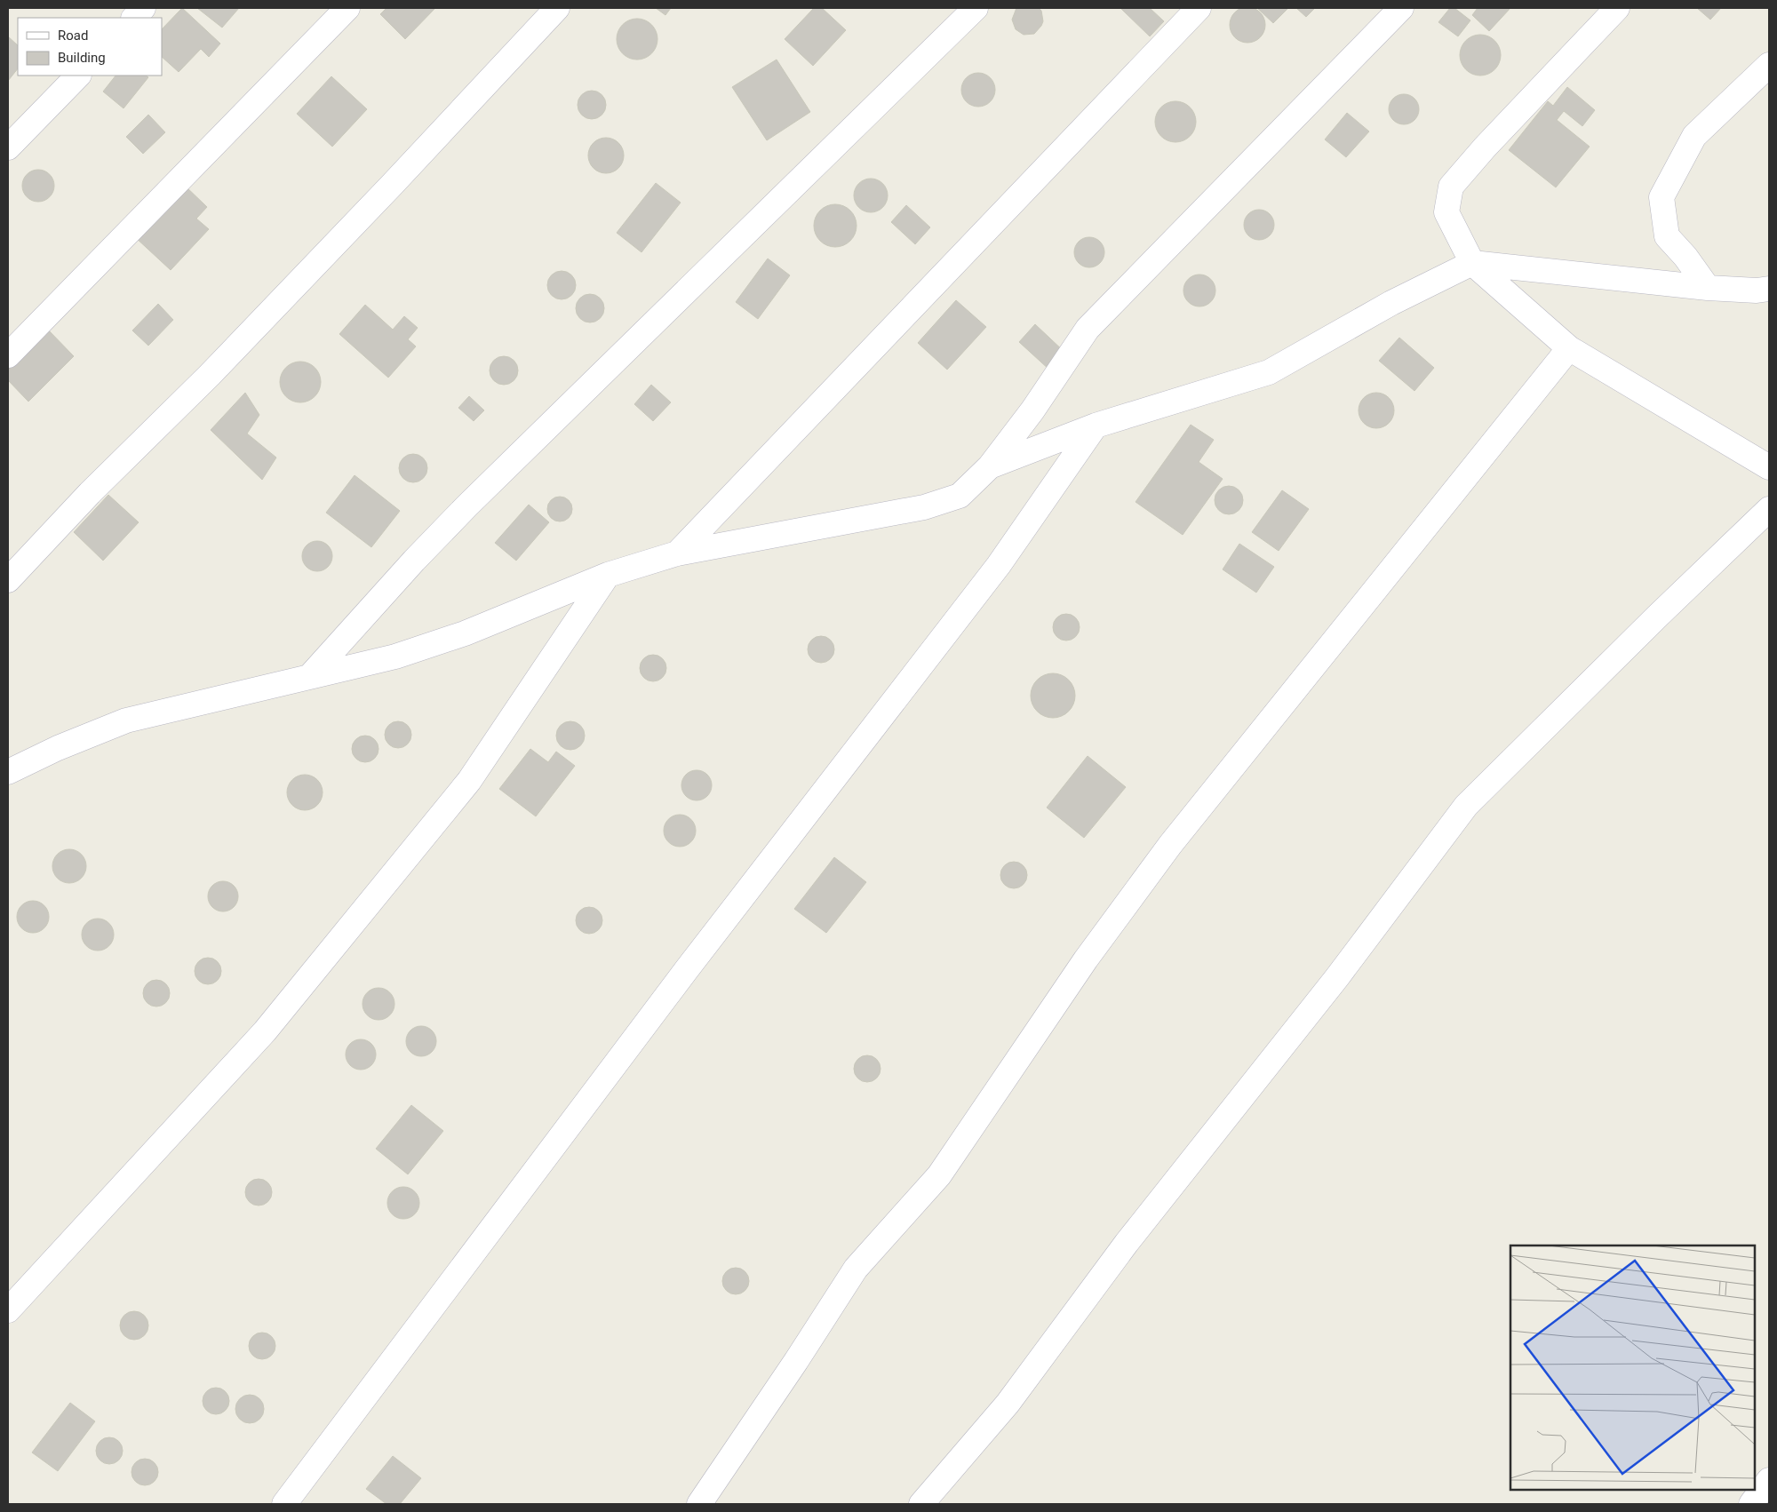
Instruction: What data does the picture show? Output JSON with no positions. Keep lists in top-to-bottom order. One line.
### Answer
{"legend":["Road","Building"]}
